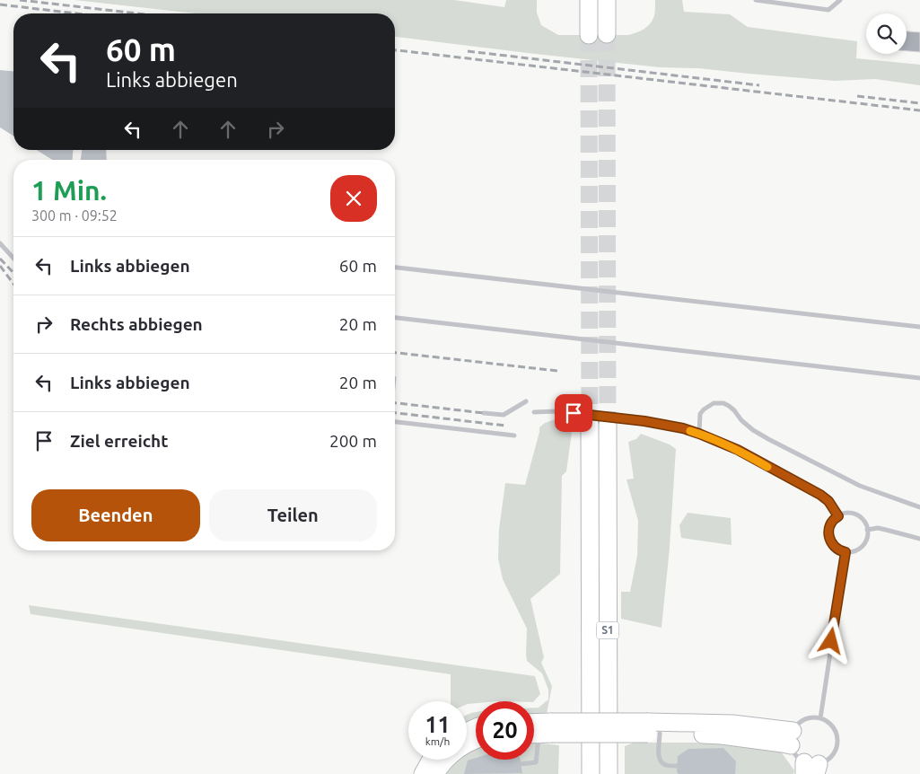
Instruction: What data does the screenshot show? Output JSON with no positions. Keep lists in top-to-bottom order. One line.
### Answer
{"streets":{"highway":["S1"]},"page":{"turn":["60 m","Links abbiegen"],"heading":["1 Min.","300 m · 09:52"],"list":[{"name":"Links abbiegen","value":"60 m"},{"name":"Rechts abbiegen","value":"20 m"},{"name":"Links abbiegen","value":"20 m"},{"name":"Ziel erreicht","value":"200 m"}],"buttons":["Beenden","Teilen"],"speed":"11 km/h","limit":"20"}}
